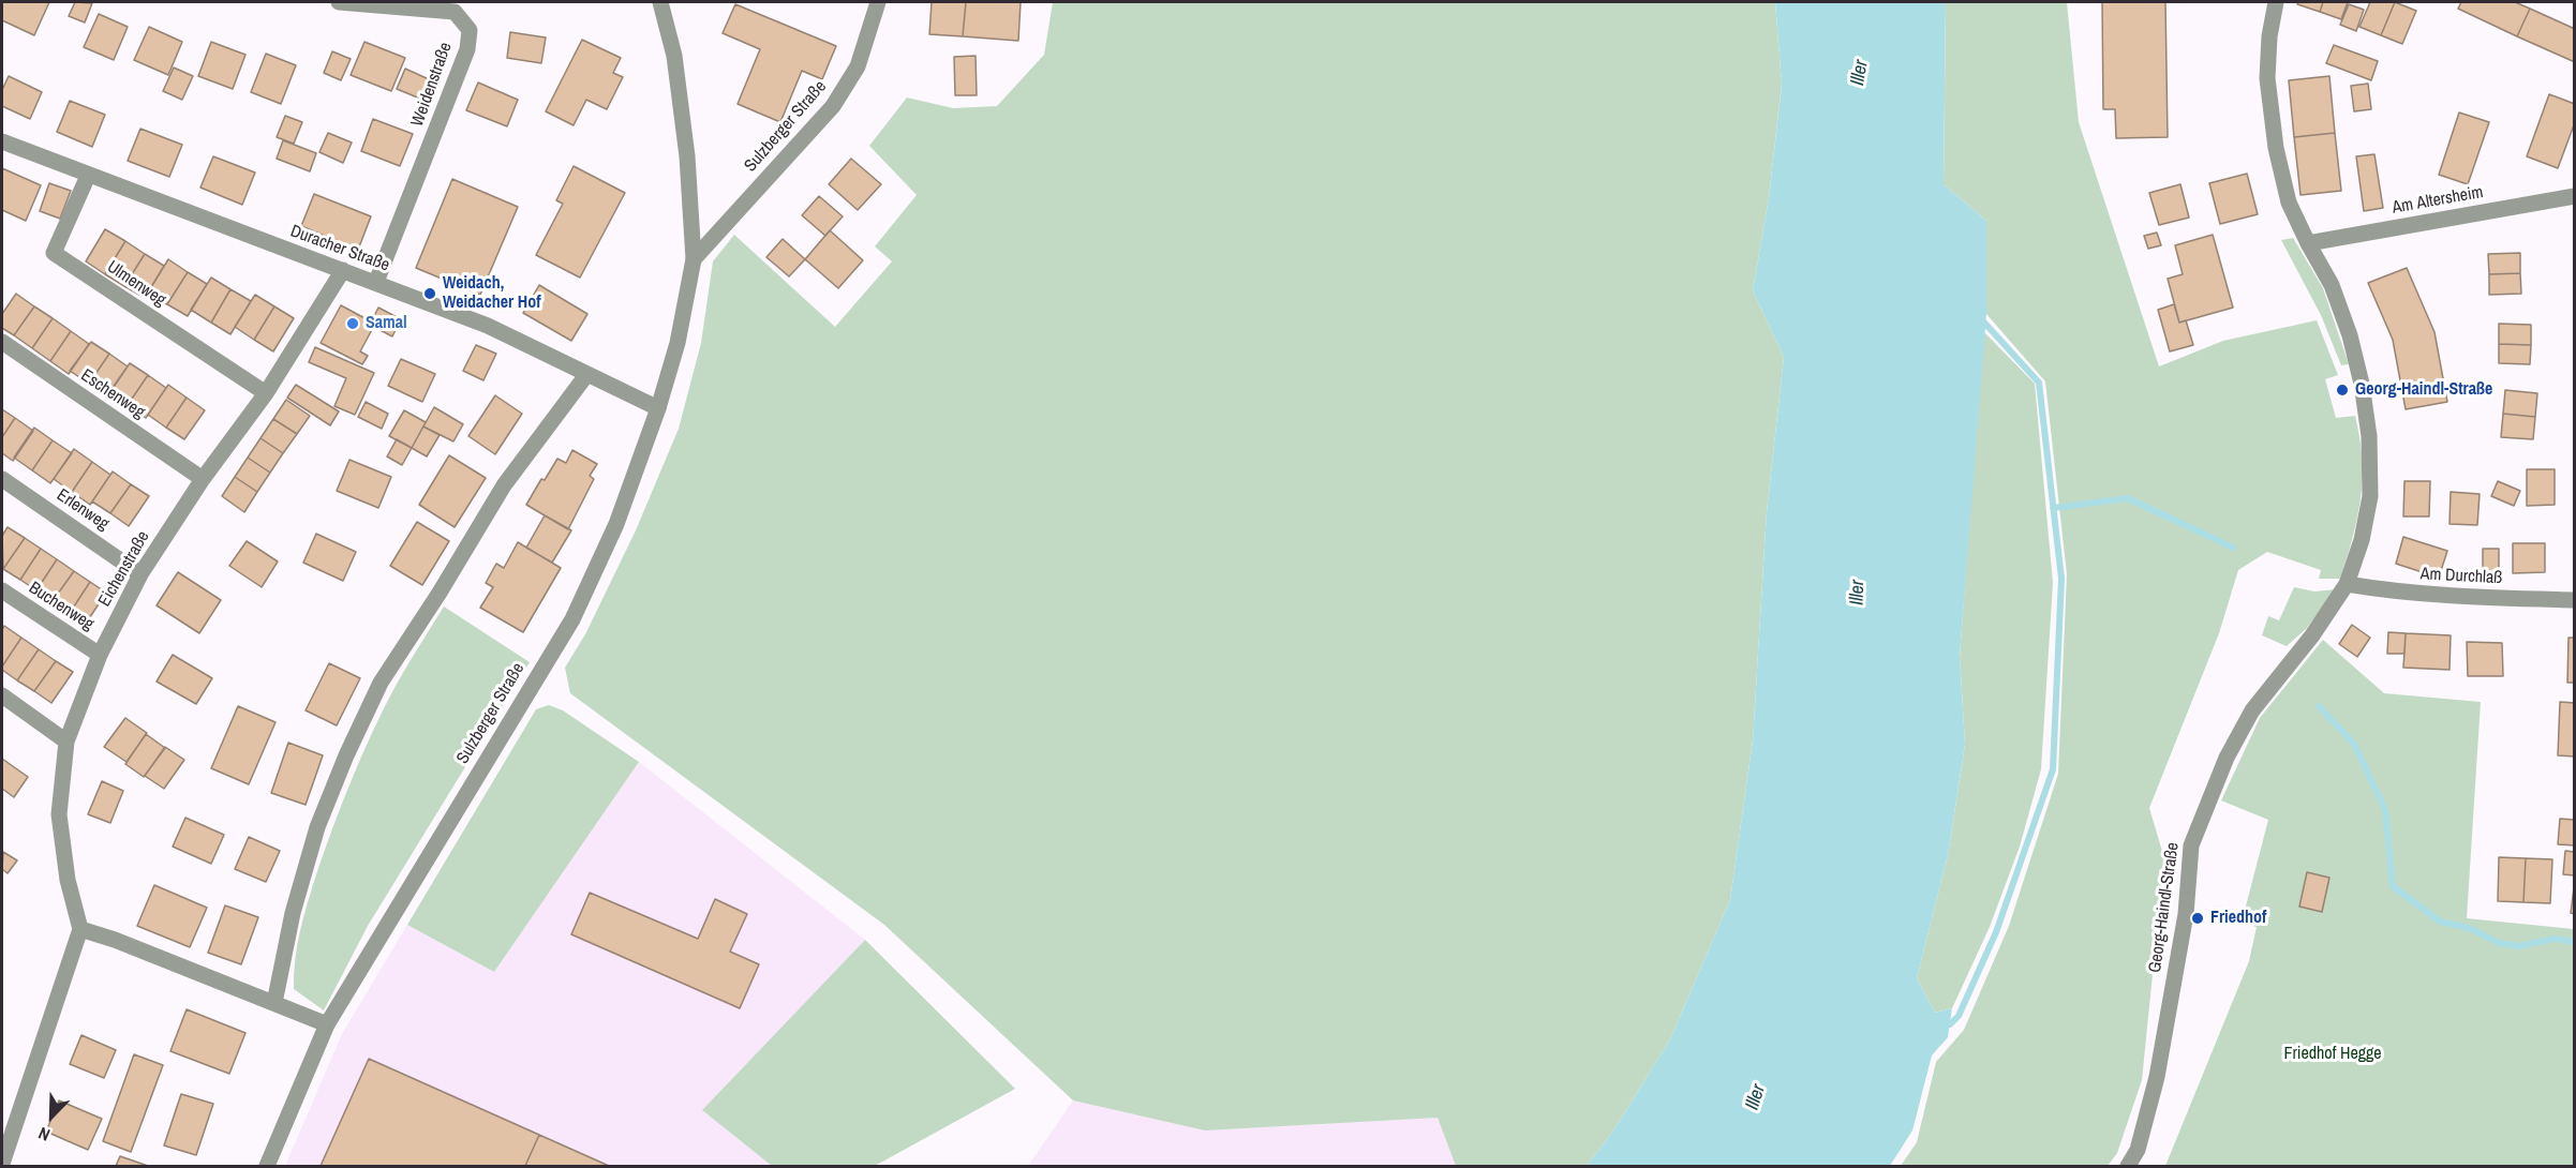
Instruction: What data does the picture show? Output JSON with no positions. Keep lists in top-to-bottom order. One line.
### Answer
{"streets":{"street":["Weidenstraße","Sulzberger Straße","Am Altersheim","Duracher Straße","Ulmenweg","Eschenweg","Erlenweg","Eichenstraße","Am Durchlaß","Buchenweg","Georg-Haindl-Straße"]},"crossings":[["Weidenstraße","Duracher Straße"],["Sulzberger Straße","Duracher Straße"],["Am Altersheim","Georg-Haindl-Straße"],["Duracher Straße","Ulmenweg"],["Duracher Straße","Eichenstraße"],["Ulmenweg","Eichenstraße"],["Eschenweg","Eichenstraße"],["Erlenweg","Eichenstraße"],["Eichenstraße","Buchenweg"],["Am Durchlaß","Georg-Haindl-Straße"]],"water":["Iller"],"parks":["Friedhof Hegge"],"places":["Weidach, Weidacher Hof","Samal","Georg-Haindl-Straße","Friedhof"],"north":"bottom left"}
